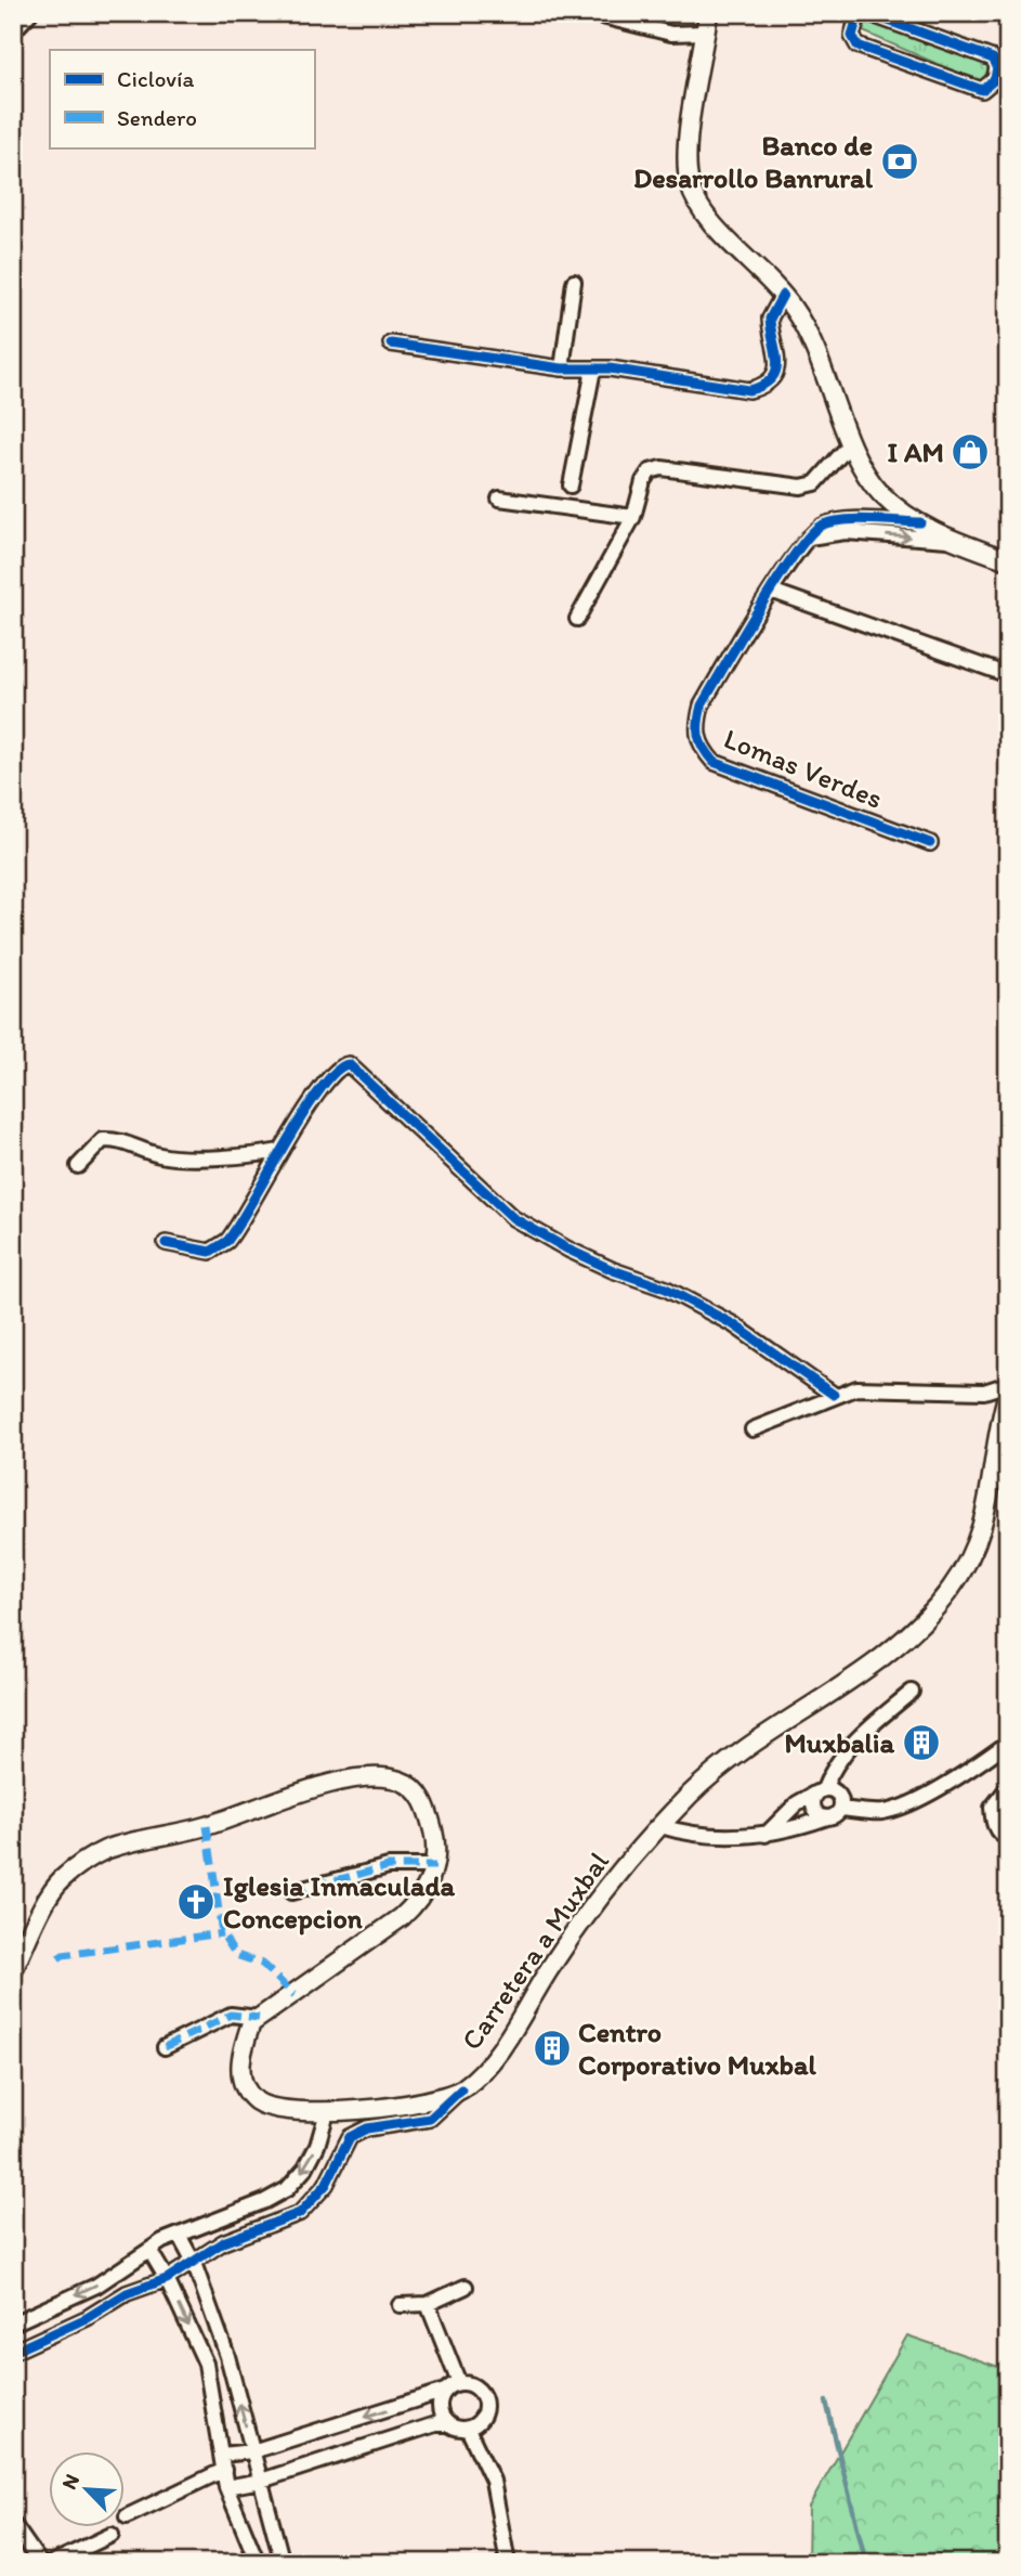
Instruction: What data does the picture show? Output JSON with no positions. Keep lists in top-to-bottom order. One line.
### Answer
{"streets":{"main road":["Carretera a Muxbal"],"street":["Lomas Verdes"]},"places":{"bank":["Banco de Desarrollo Banrural"],"shop":["I AM"],"building":["Muxbalia","Centro Corporativo Muxbal"],"church":["Iglesia Inmaculada Concepcion"]},"legend":["Ciclovía","Sendero"],"north":"top left"}
